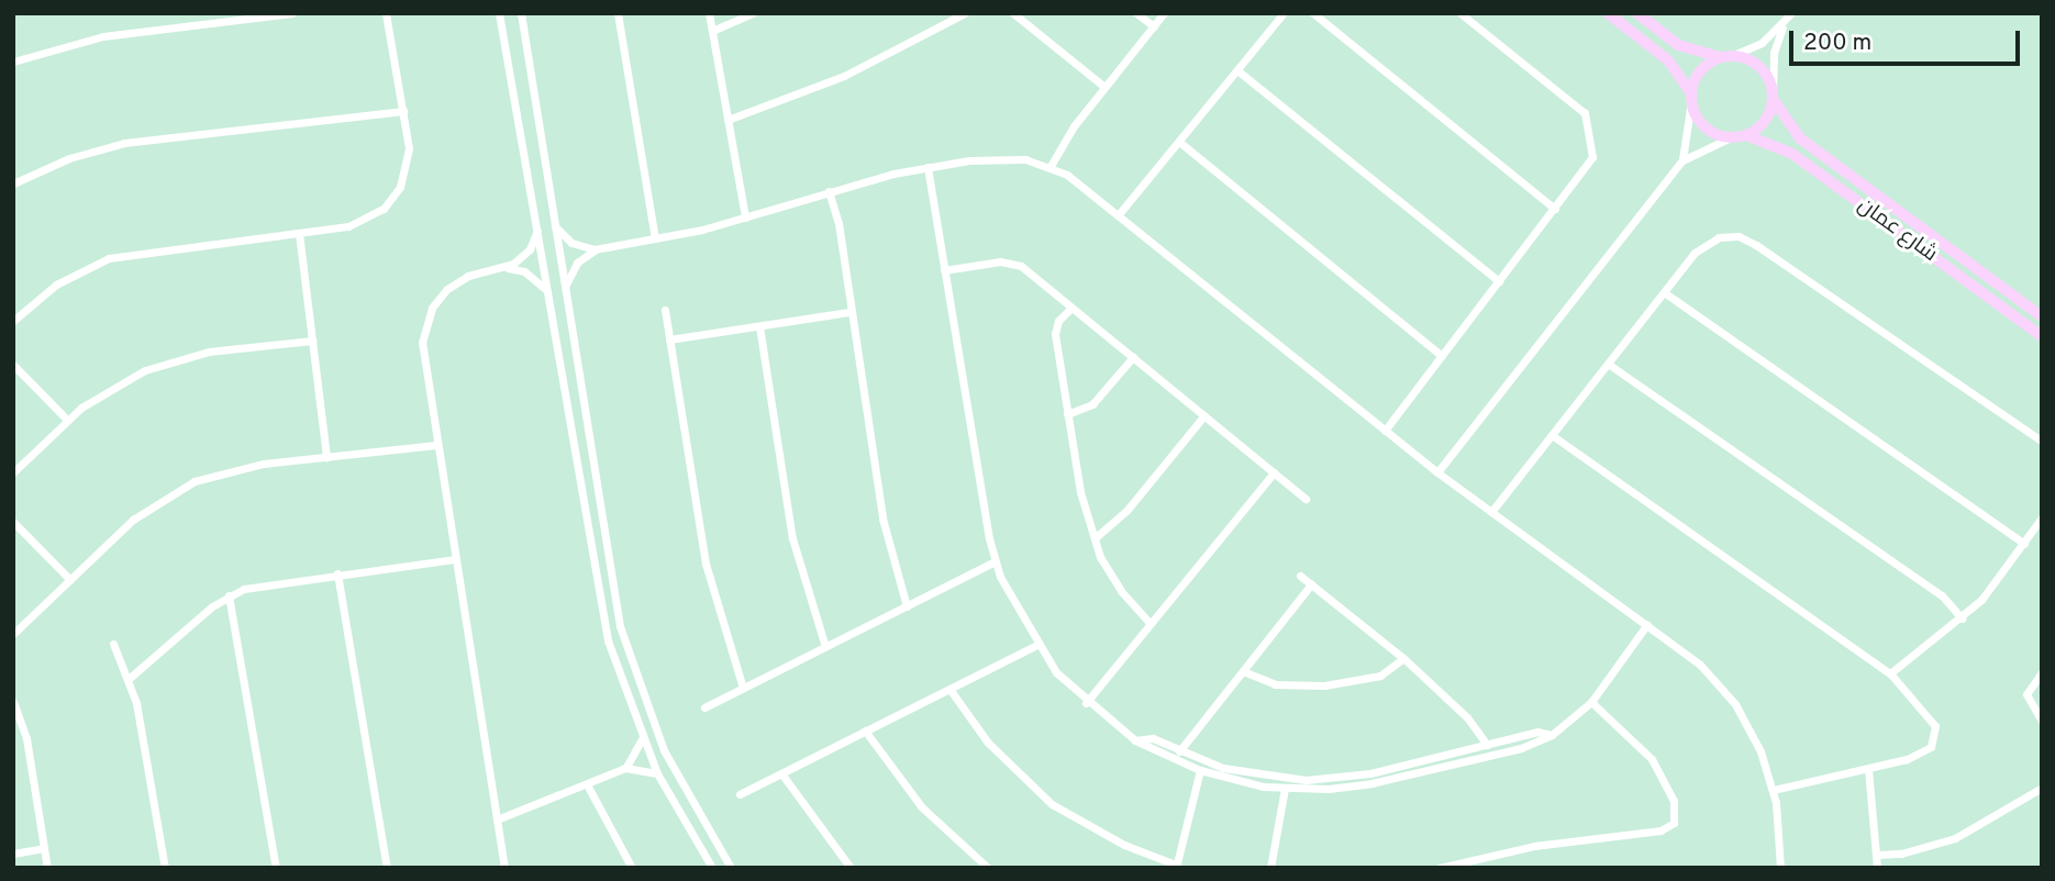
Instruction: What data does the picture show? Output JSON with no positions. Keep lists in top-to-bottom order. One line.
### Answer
{"streets":{"main road":["شارع عمان"]},"scale_bar":"200 m"}
